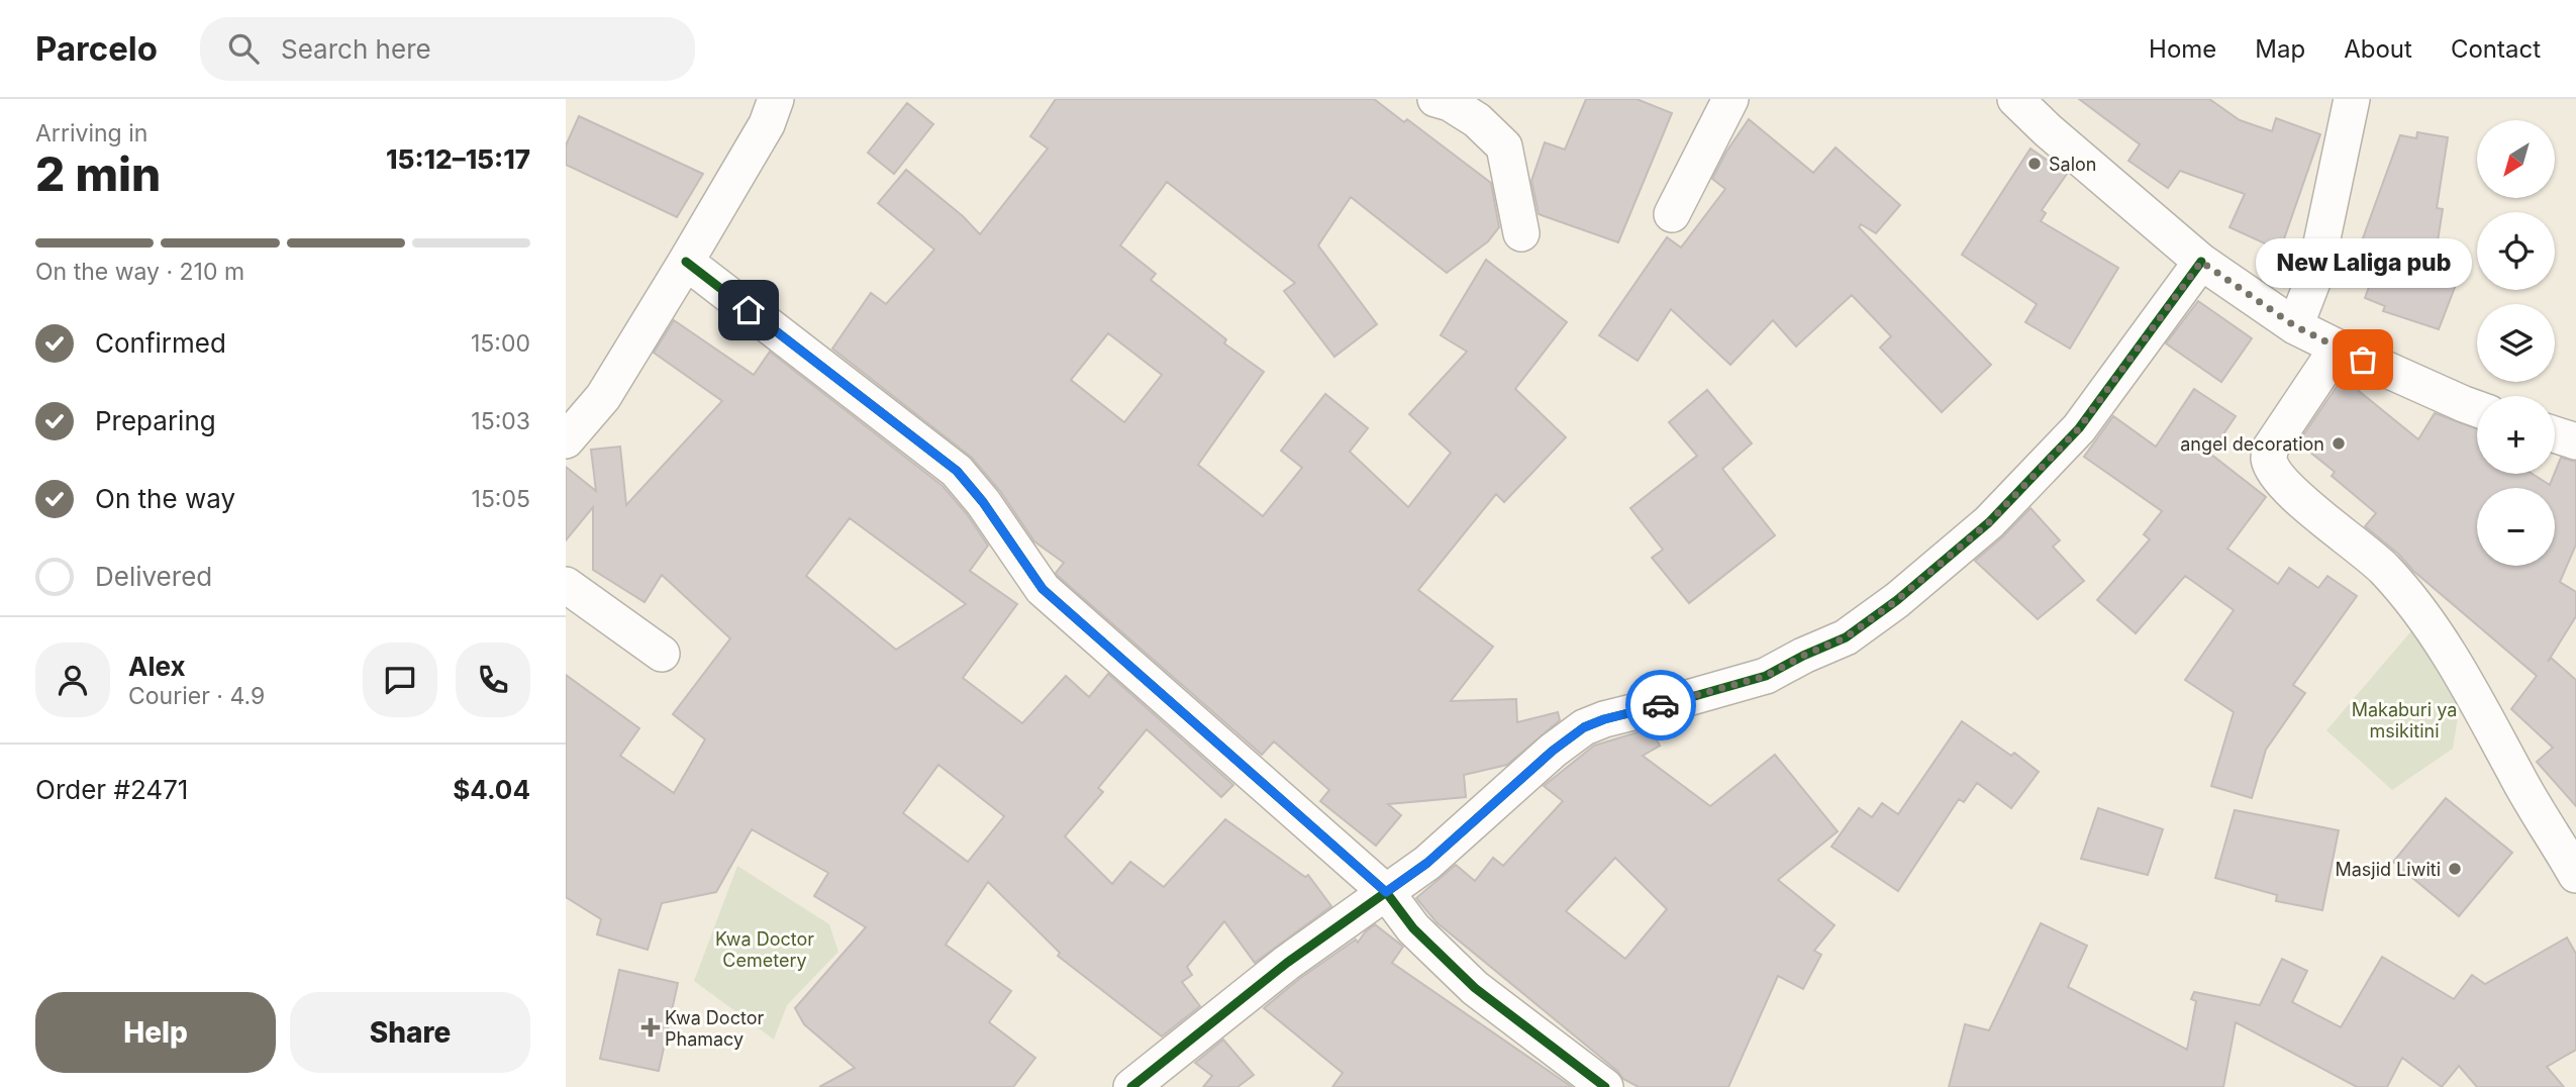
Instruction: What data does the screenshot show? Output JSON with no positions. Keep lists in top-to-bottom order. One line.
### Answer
{"parks":["Makaburi ya msikitini","Kwa Doctor Cemetery"],"places":{"other":["Salon","New Laliga pub","angel decoration","Masjid Liwiti"],"health":["Kwa Doctor Phamacy"]},"north":"bottom left","page":{"header":"Parcelo","search":"Search here","nav":["Home","Map","About","Contact"],"heading":["2 min","Arriving in","15:12–15:17"],"panel":["Alex","Courier · 4.9","Order #2471","$4.04"],"map_buttons":["+","−"],"bar":"On the way · 210 m","bubble":"New Laliga pub","list":[["Confirmed","15:00"],["Preparing","15:03"],["On the way","15:05"],"Delivered"],"buttons":["Help","Share"]}}
